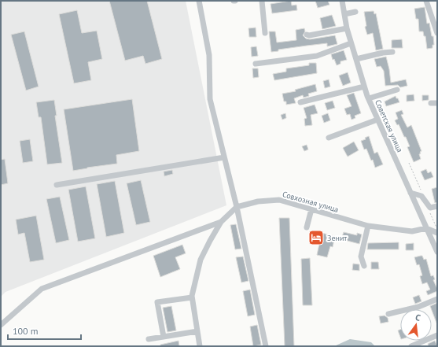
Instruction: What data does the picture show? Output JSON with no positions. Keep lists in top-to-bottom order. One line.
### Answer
{"streets":{"street":["Советская улица","Совхозная улица"]},"crossings":[["Советская улица","Совхозная улица"]],"places":{"hotel":["Зенит"]},"scale_bar":"100 m","north":"top"}
